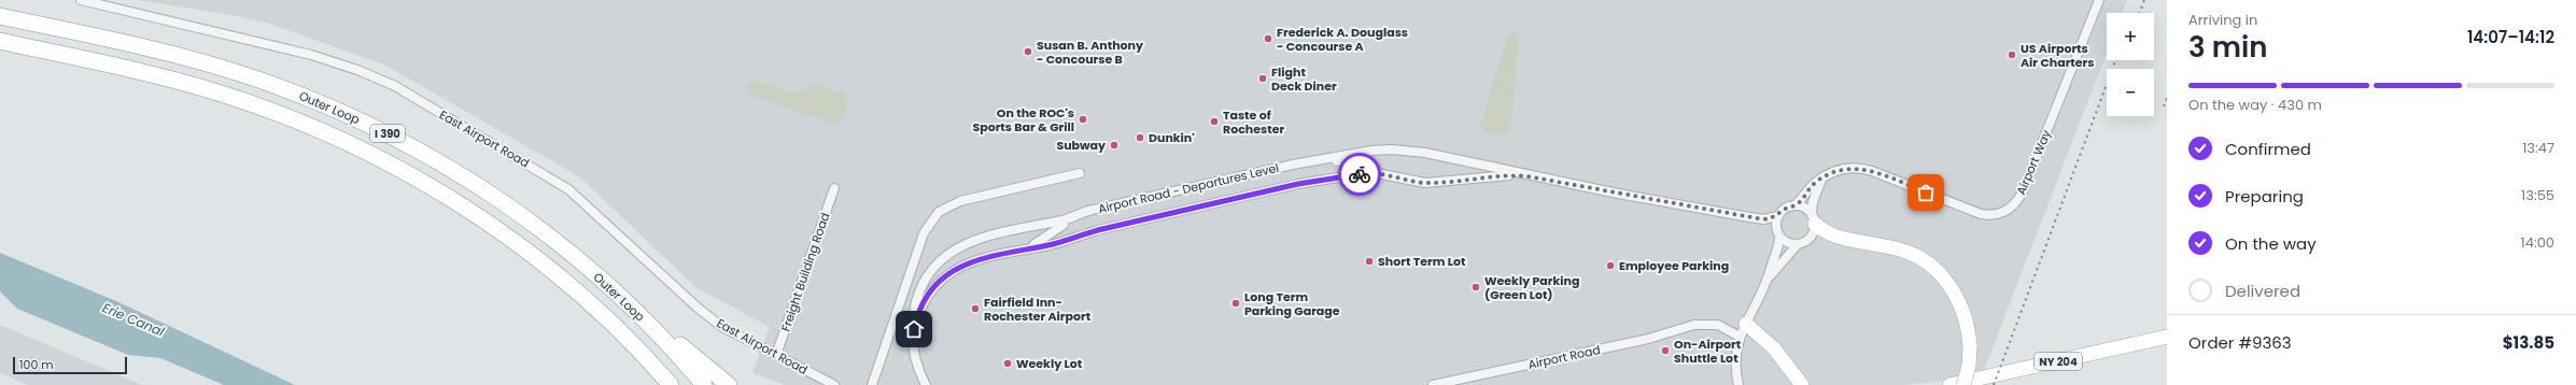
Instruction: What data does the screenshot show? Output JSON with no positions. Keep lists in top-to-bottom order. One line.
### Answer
{"streets":{"highway":["Outer Loop","I 390"],"main road":["NY 204"],"street":["East Airport Road","Airport Way","Airport Road - Departures Level","Freight Building Road","Airport Road"]},"crossings":[["East Airport Road","Freight Building Road"]],"water":["Erie Canal"],"places":["Frederick A. Douglass - Concourse A","Susan B. Anthony - Concourse B","US Airports Air Charters","Flight Deck Diner","On the ROC's Sports Bar & Grill","Taste of Rochester","Dunkin'","Subway","Short Term Lot","Employee Parking","Weekly Parking (Green Lot)","Long Term Parking Garage","Fairfield Inn- Rochester Airport","On-Airport Shuttle Lot","Weekly Lot"],"scale_bar":"100 m","page":{"heading":["3 min","Arriving in","14:07–14:12"],"panel":["Order #9363","$13.85"],"map_buttons":["+","−"],"bar":"On the way · 430 m","list":[["Confirmed","13:47"],["Preparing","13:55"],["On the way","14:00"],"Delivered"],"scale":"100 m"}}
